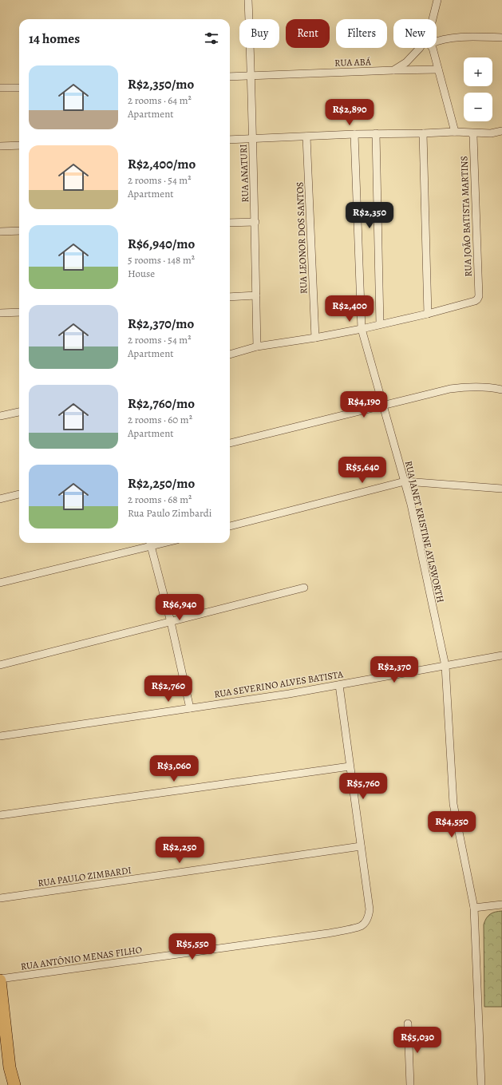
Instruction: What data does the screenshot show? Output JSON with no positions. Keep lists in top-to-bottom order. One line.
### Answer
{"streets":{"street":["RUA ABÁ","RUA ANATURI","RUA JOÃO BATISTA MARTINS","RUA LEONOR DOS SANTOS","RUA JANET KRISTINE AYLSWORTH","RUA SEVERINO ALVES BATISTA","RUA PAULO ZIMBARDI","RUA ANTÔNIO MENAS FILHO"]},"crossings":[["RUA ABÁ","RUA ANATURI"],["RUA JANET KRISTINE AYLSWORTH","RUA SEVERINO ALVES BATISTA"],["RUA PAULO ZIMBARDI","RUA ANTÔNIO MENAS FILHO"]],"page":{"chip":["Buy","Rent","Filters","New"],"heading":"14 homes","map_buttons":["+","−"],"list":[{"name":"R$2,350/mo","note":"2 rooms · 64 m² · Apartment"},{"name":"R$2,400/mo","note":"2 rooms · 54 m² · Apartment"},{"name":"R$6,940/mo","note":"5 rooms · 148 m² · House"},{"name":"R$2,370/mo","note":"2 rooms · 54 m² · Apartment"},{"name":"R$2,760/mo","note":"2 rooms · 60 m² · Apartment"},{"name":"R$2,250/mo","note":"2 rooms · 68 m² · Rua Paulo Zimbardi"}],"price":["R$2,890","R$2,350","R$2,400","R$4,190","R$5,640","R$6,940","R$2,370","R$2,760","R$3,060","R$5,760","R$4,550","R$2,250","R$5,550","R$5,030"]}}
